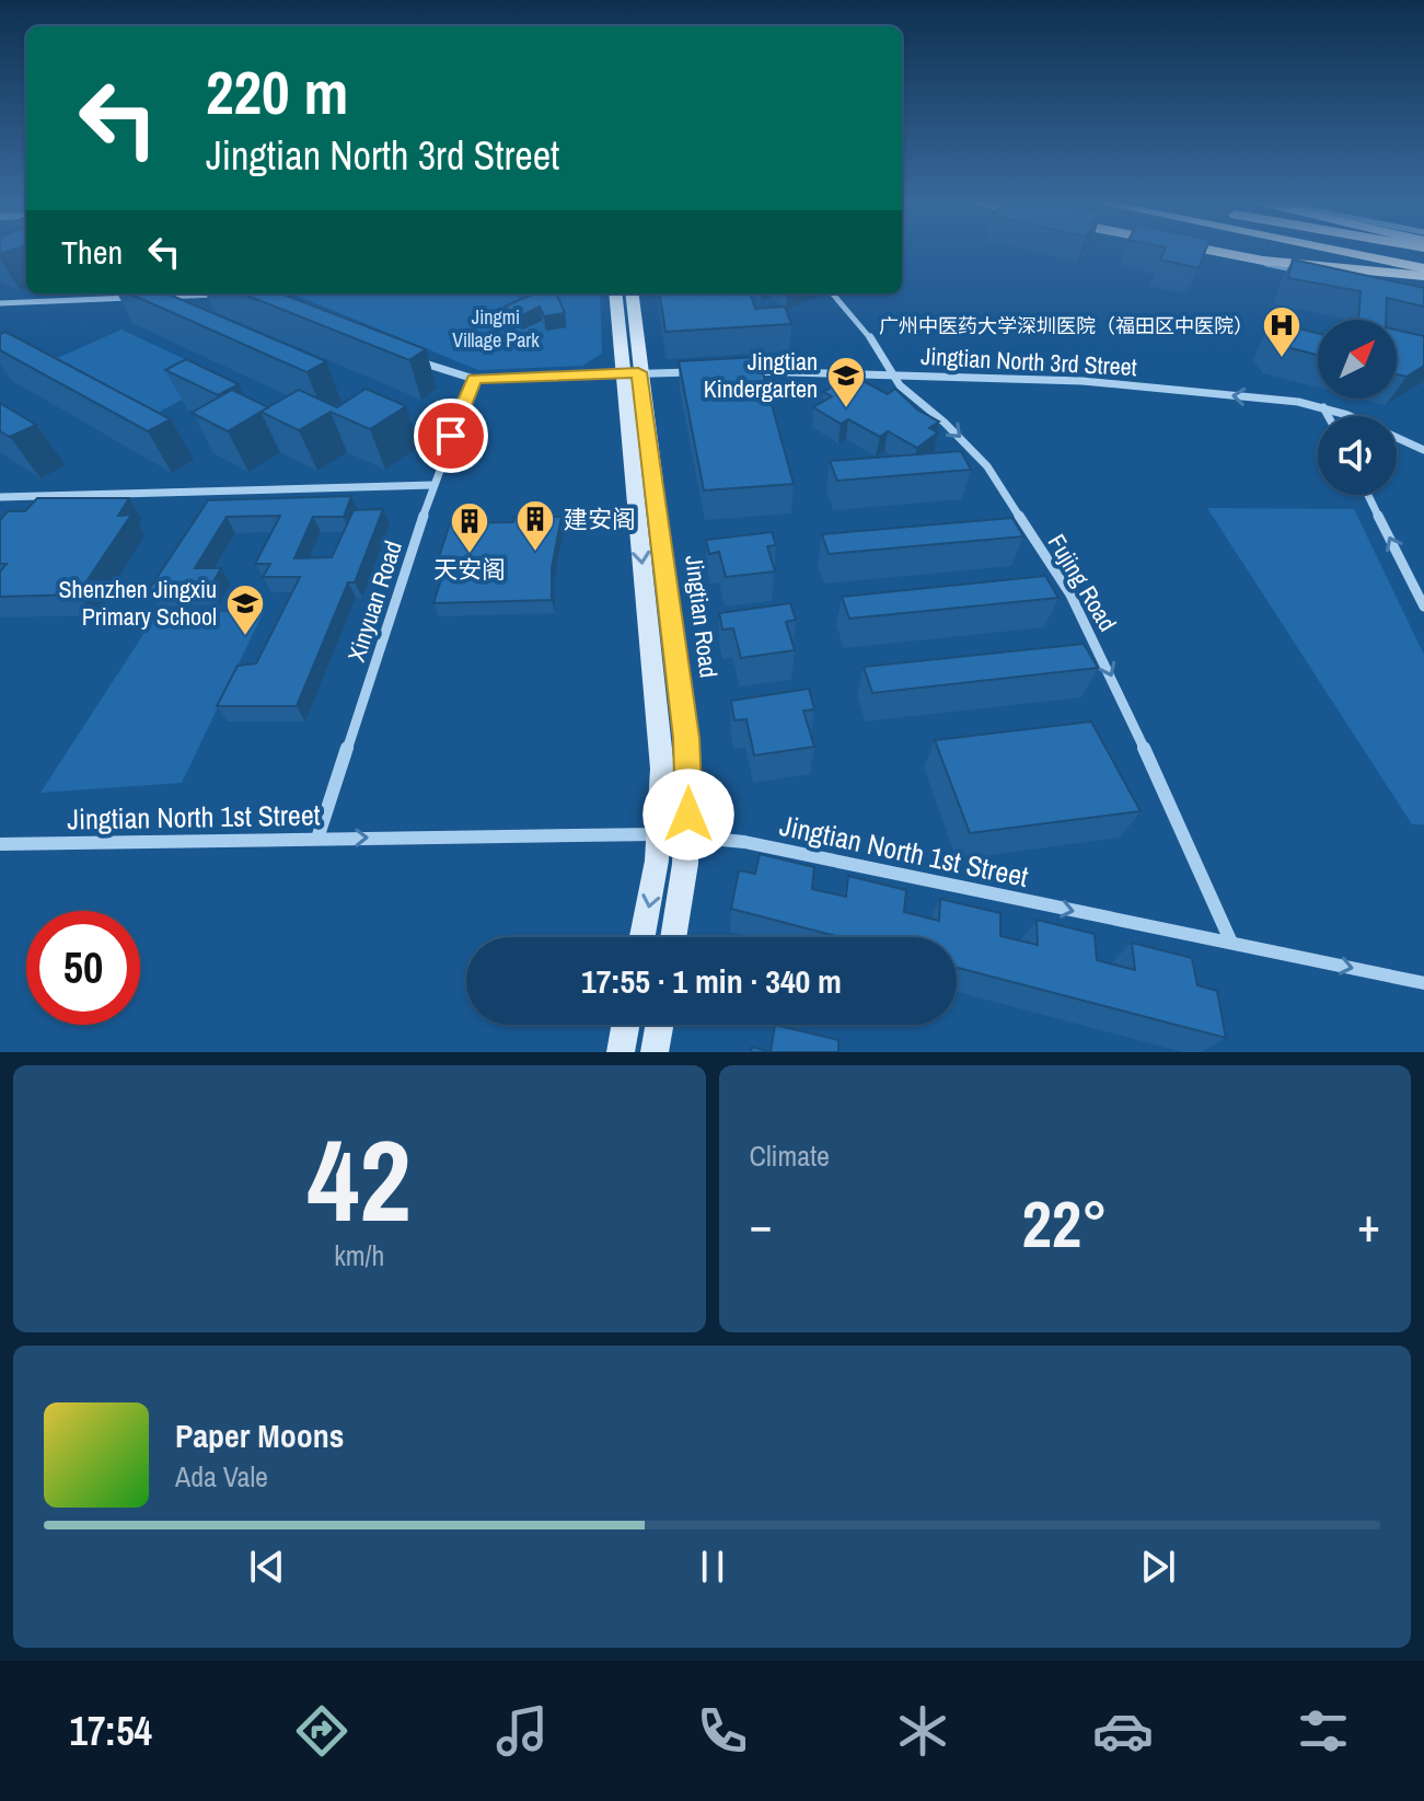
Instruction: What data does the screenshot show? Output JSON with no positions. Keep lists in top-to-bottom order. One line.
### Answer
{"streets":{"main road":["Jingtian Road"],"street":["Jingtian North 3rd Street","Fujing Road","Xinyuan Road","Jingtian North 1st Street"]},"crossings":[["Jingtian North 3rd Street","Fujing Road"],["Fujing Road","Jingtian North 1st Street"],["Xinyuan Road","Jingtian North 1st Street"],["Jingtian Road","Jingtian North 1st Street"]],"one_way":["Jingtian North 3rd Street","Fujing Road","Jingtian North 1st Street"],"parks":["Jingmi Village Park"],"places":{"hospital":["广州中医药大学深圳医院（福田区中医院）"],"school or university":["Jingtian Kindergarten","Shenzhen Jingxiu Primary School"],"building":["建安阁","天安阁"]},"north":"top right","page":{"turn":["220 m","Jingtian North 3rd Street"],"then":"Then","limit":"50","trip":"17:55 · 1 min · 340 m","tile":[["42","km/h"],"Climate"],"heat":["−","22°","+"],"song":["Paper Moons","Ada Vale"],"tabs":"17:54"}}
